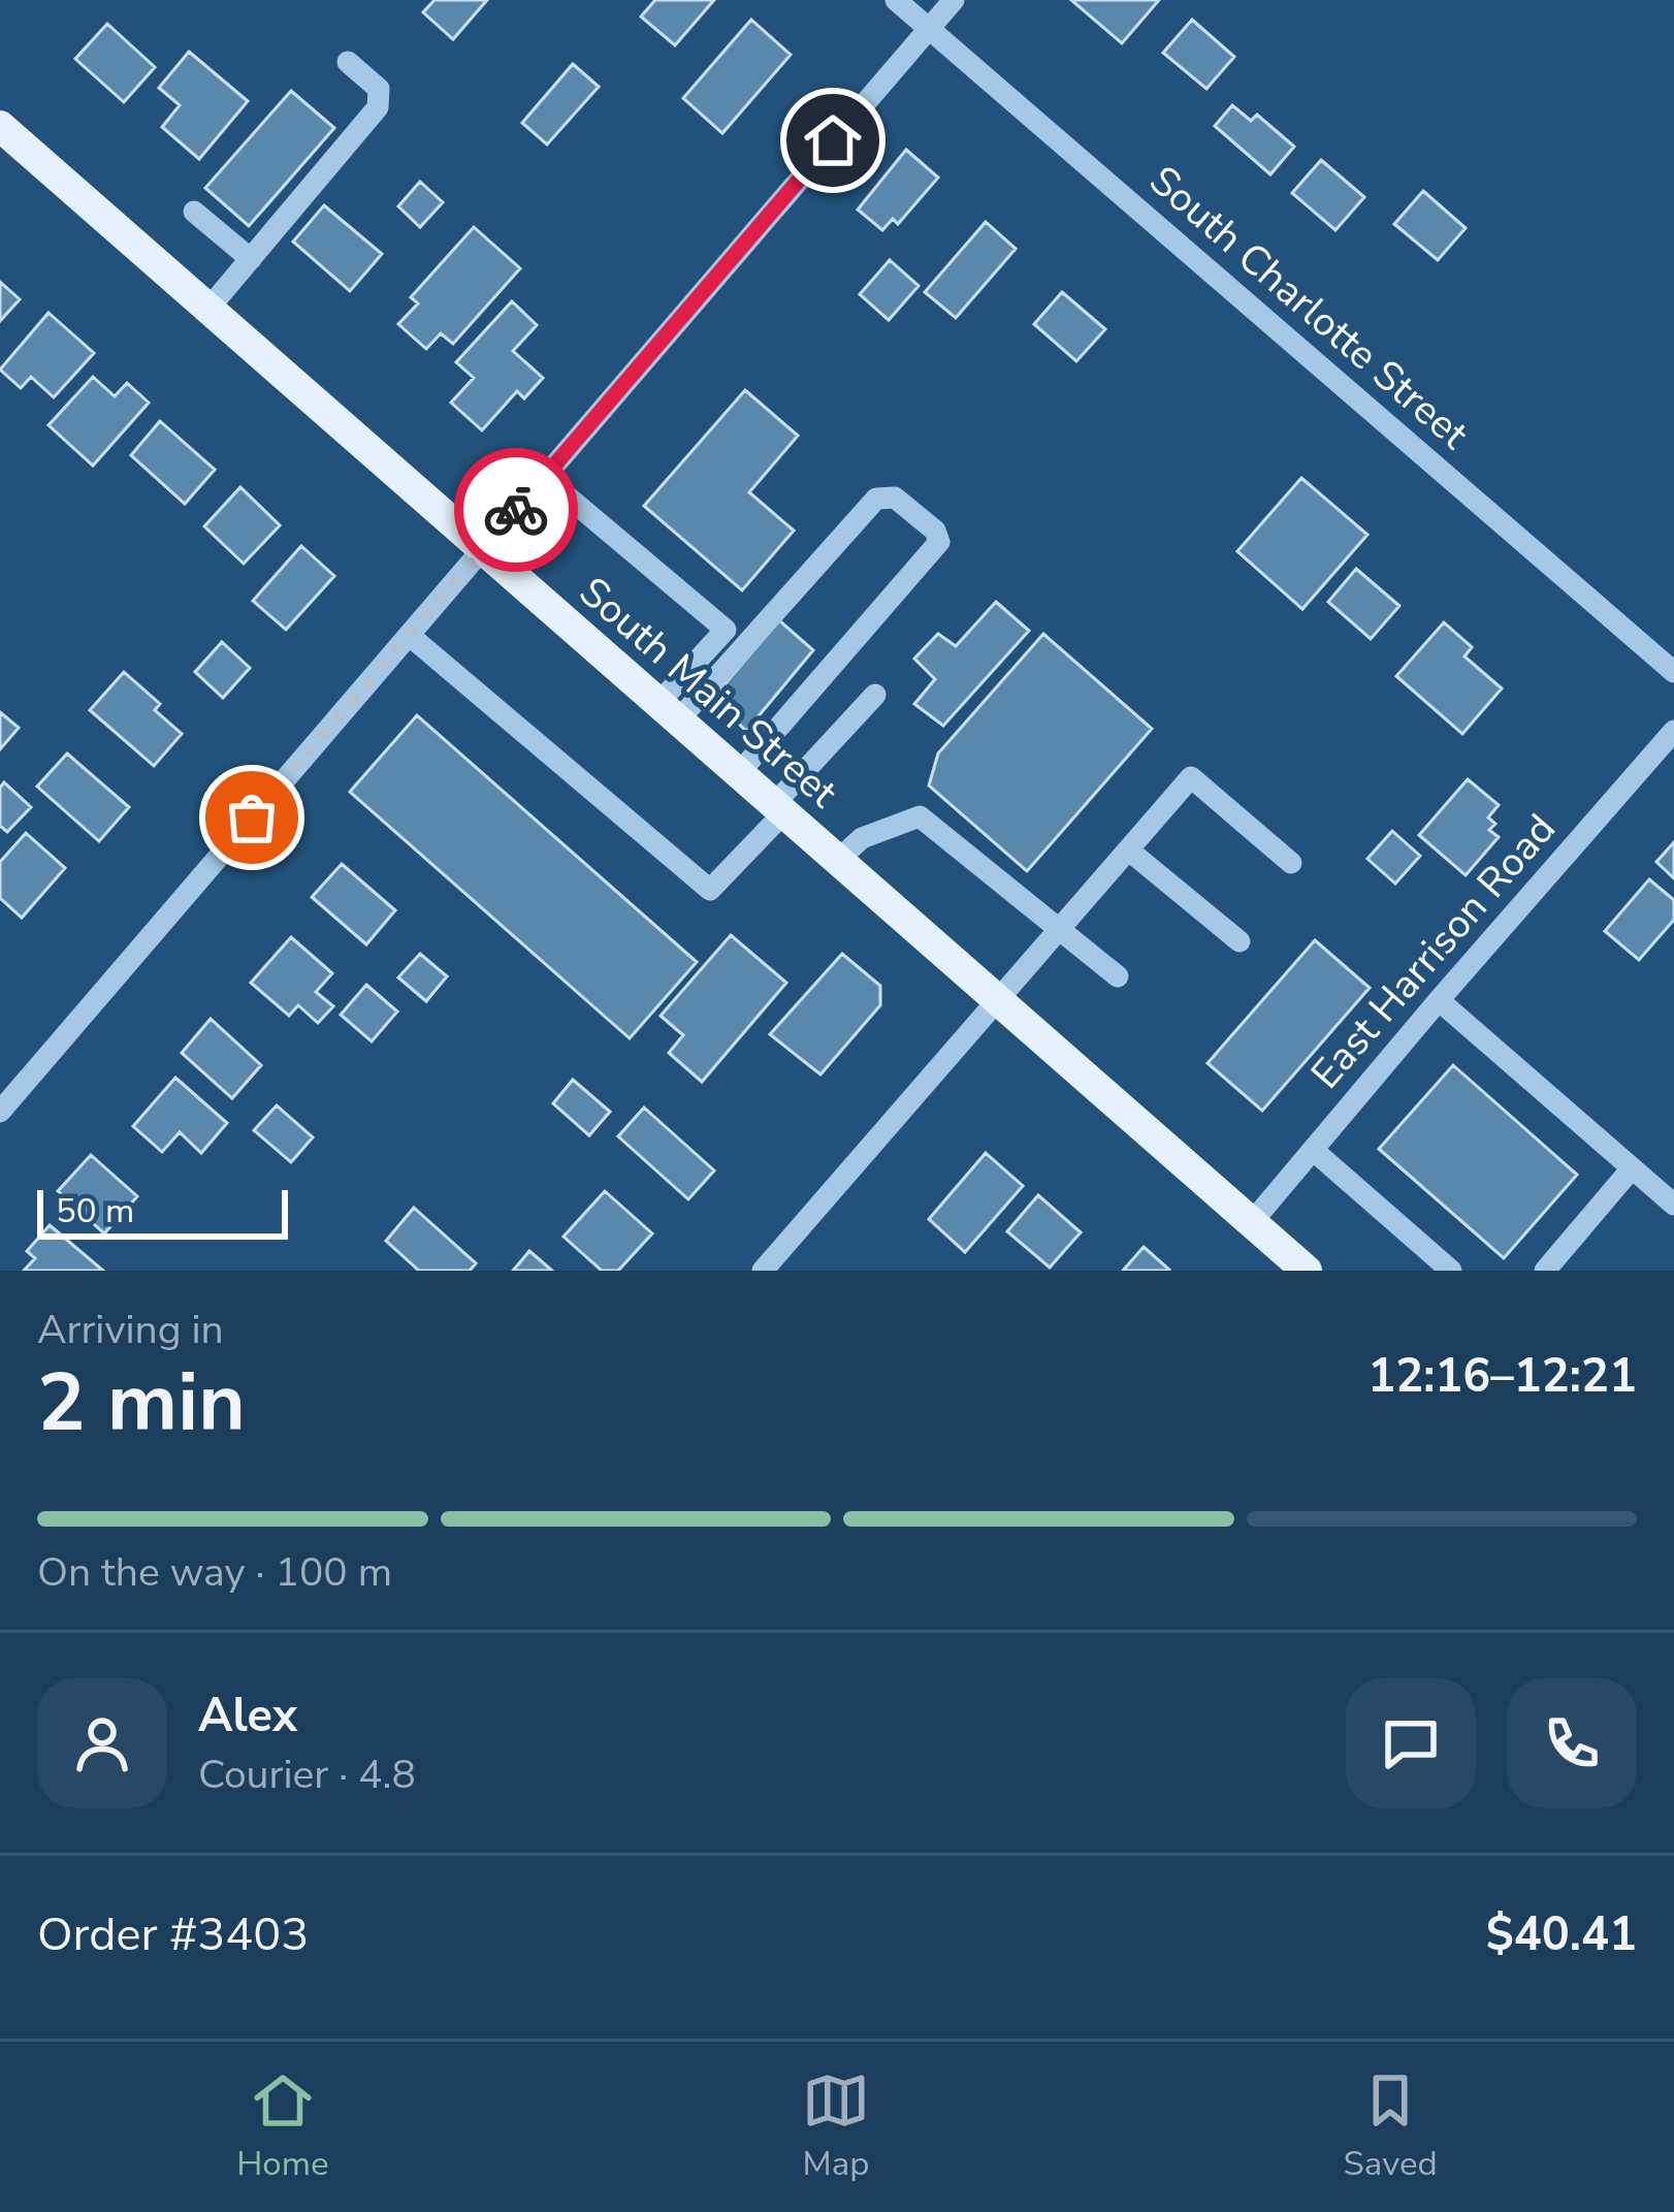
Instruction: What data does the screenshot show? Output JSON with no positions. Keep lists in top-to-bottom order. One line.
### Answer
{"streets":{"main road":["South Main Street"],"street":["South Charlotte Street","East Harrison Road"]},"crossings":[["South Main Street","East Harrison Road"]],"scale_bar":"50 m","page":{"scale":"50 m","heading":["2 min","Arriving in","12:16–12:21"],"panel":["Alex","Courier · 4.8","Order #3403","$40.41"],"bar":"On the way · 100 m","tabs":["Home","Map","Saved"]}}
